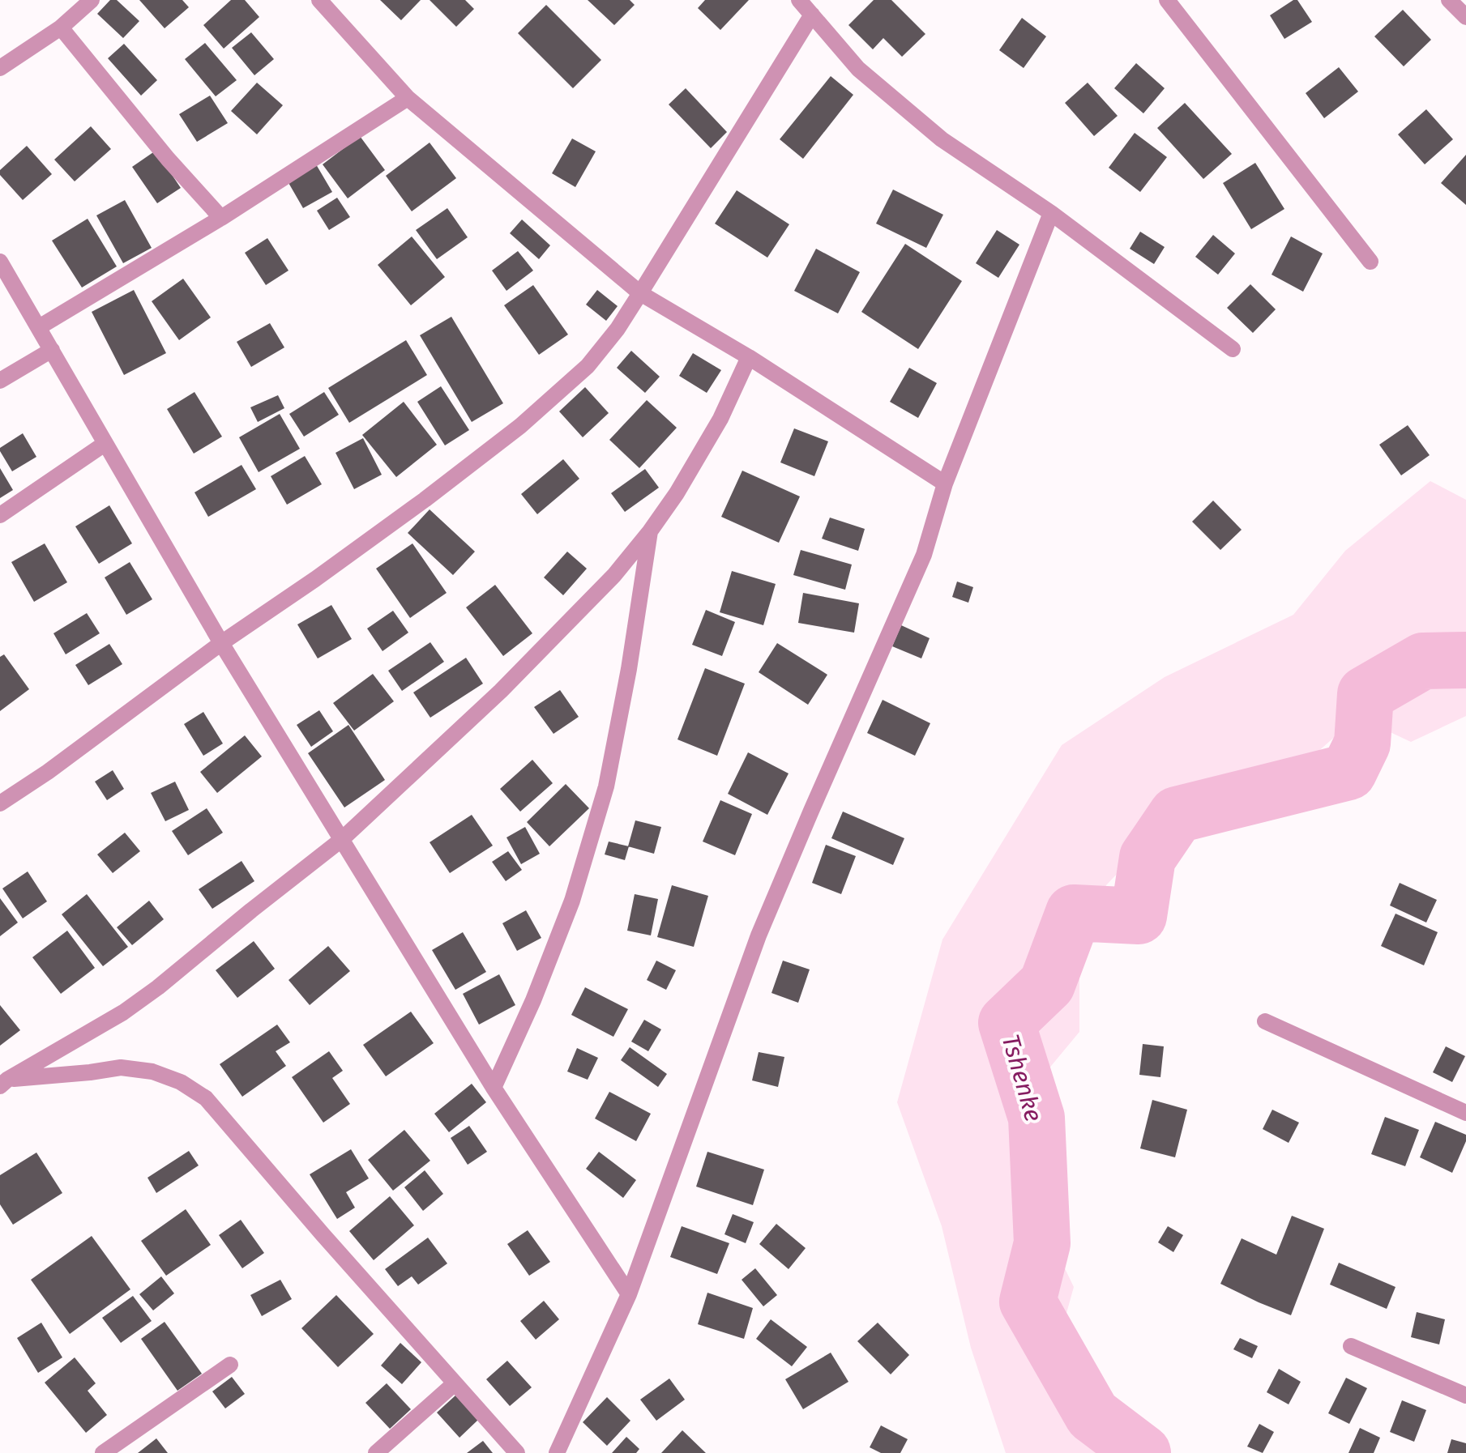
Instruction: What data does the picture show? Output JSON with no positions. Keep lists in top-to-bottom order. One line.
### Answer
{"water":["Tshenke"]}
